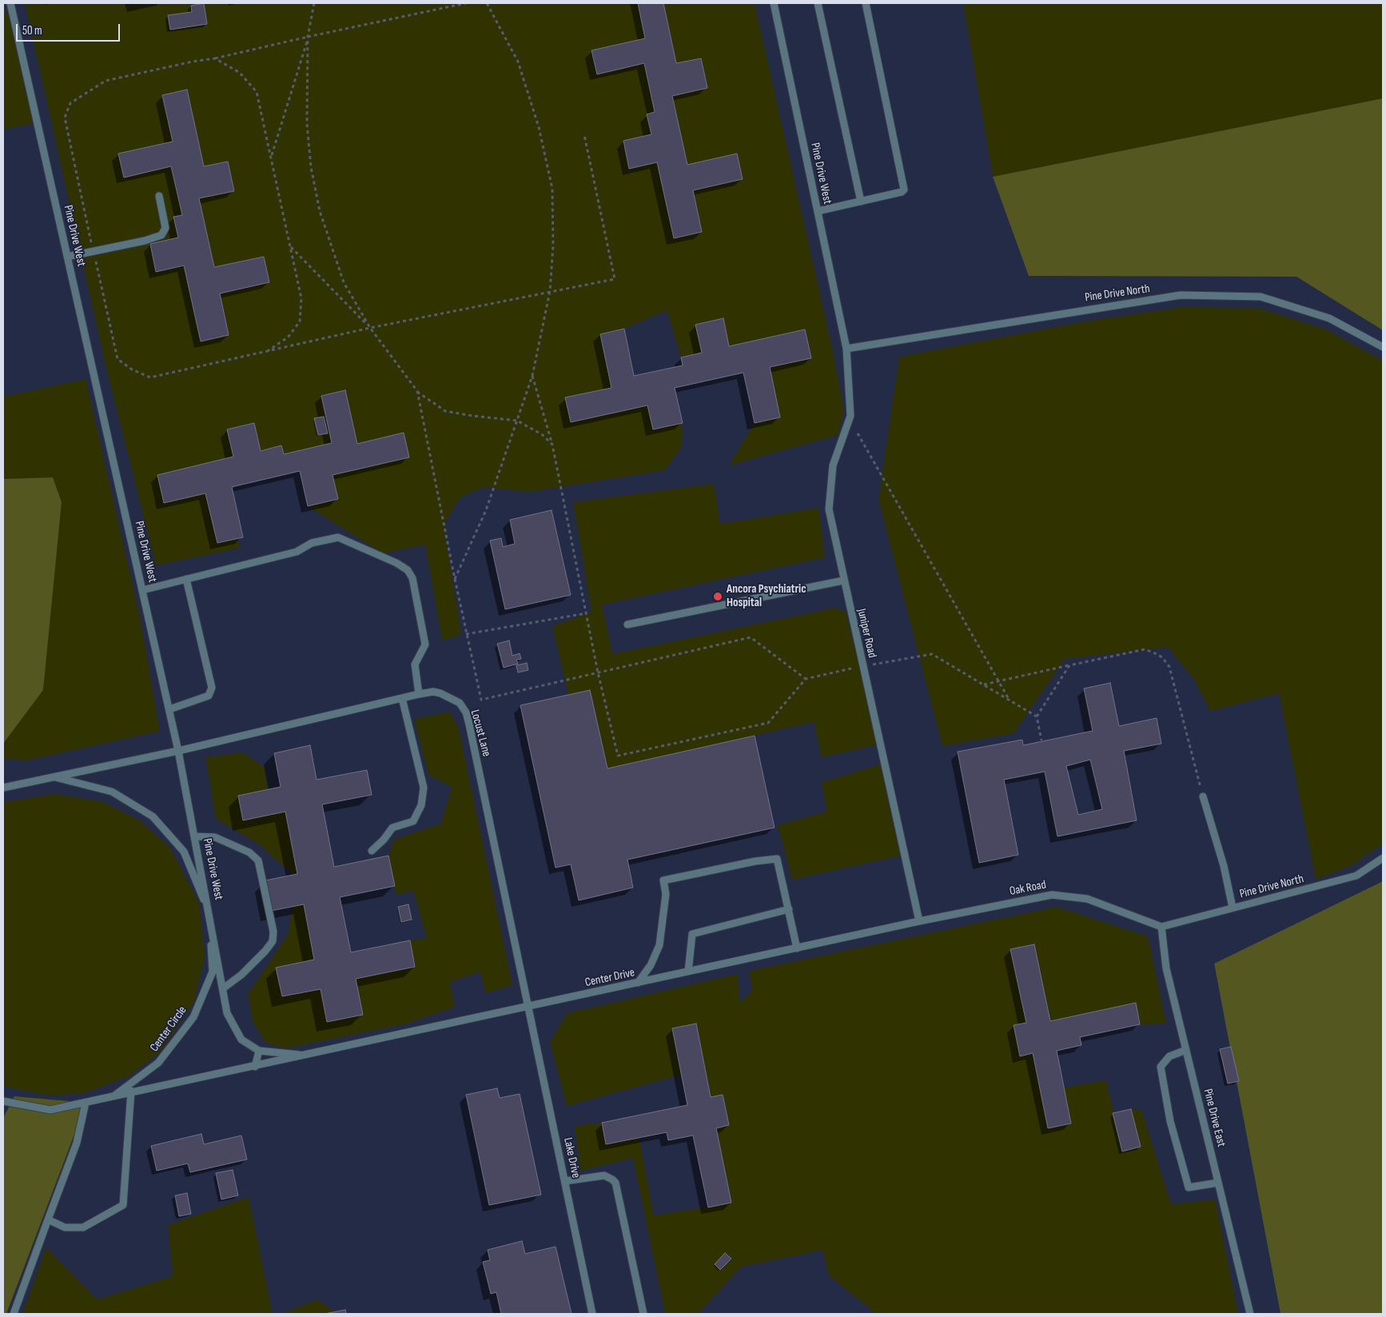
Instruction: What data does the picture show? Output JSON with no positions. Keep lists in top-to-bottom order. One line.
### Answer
{"streets":{"lane":["Pine Drive West","Pine Drive North","Juniper Road","Locust Lane","Oak Road","Center Drive","Center Circle","Pine Drive East","Lake Drive"]},"crossings":[["Pine Drive West","Pine Drive North"],["Pine Drive West","Juniper Road"],["Pine Drive West","Locust Lane"],["Pine Drive West","Center Drive"],["Pine Drive West","Center Circle"],["Pine Drive North","Juniper Road"],["Pine Drive North","Oak Road"],["Pine Drive North","Pine Drive East"],["Juniper Road","Oak Road"],["Juniper Road","Center Drive"],["Locust Lane","Center Drive"],["Locust Lane","Center Circle"],["Locust Lane","Lake Drive"],["Oak Road","Center Drive"],["Oak Road","Pine Drive East"],["Center Drive","Center Circle"],["Center Drive","Lake Drive"]],"places":["Ancora Psychiatric Hospital"],"scale_bar":"50 m"}
